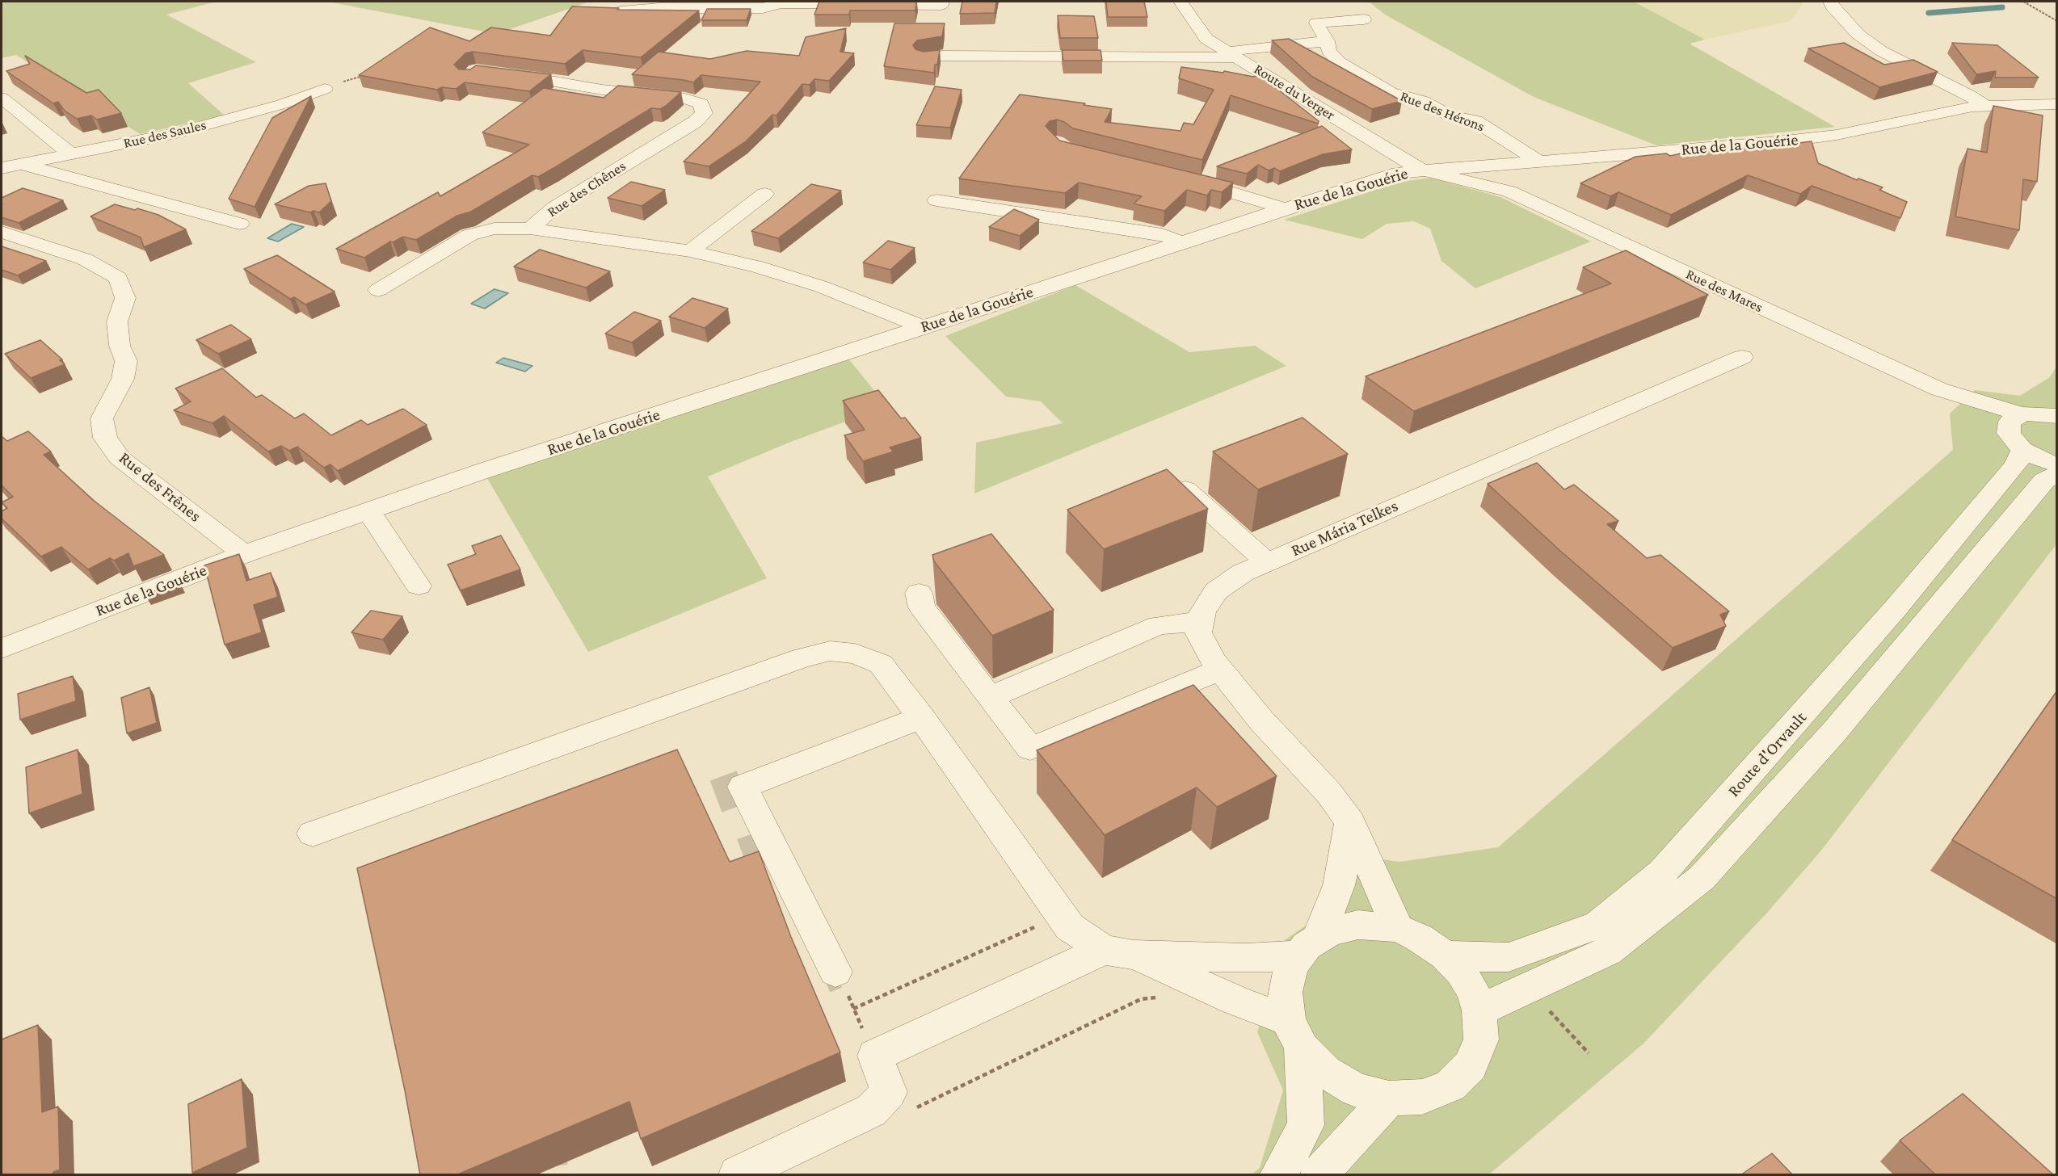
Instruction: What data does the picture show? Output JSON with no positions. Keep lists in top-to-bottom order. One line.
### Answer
{"streets":{"street":["Route du Verger","Rue des Hérons","Rue des Saules","Rue de la Gouérie","Rue des Chênes","Rue des Mares","Rue des Frênes","Rue Mária Telkes","Route d'Orvault"]},"crossings":[["Route du Verger","Rue de la Gouérie"],["Route du Verger","Rue des Mares"],["Rue des Hérons","Rue de la Gouérie"],["Rue de la Gouérie","Rue des Chênes"],["Rue de la Gouérie","Rue des Mares"],["Rue de la Gouérie","Rue des Frênes"],["Rue des Mares","Route d'Orvault"]]}
